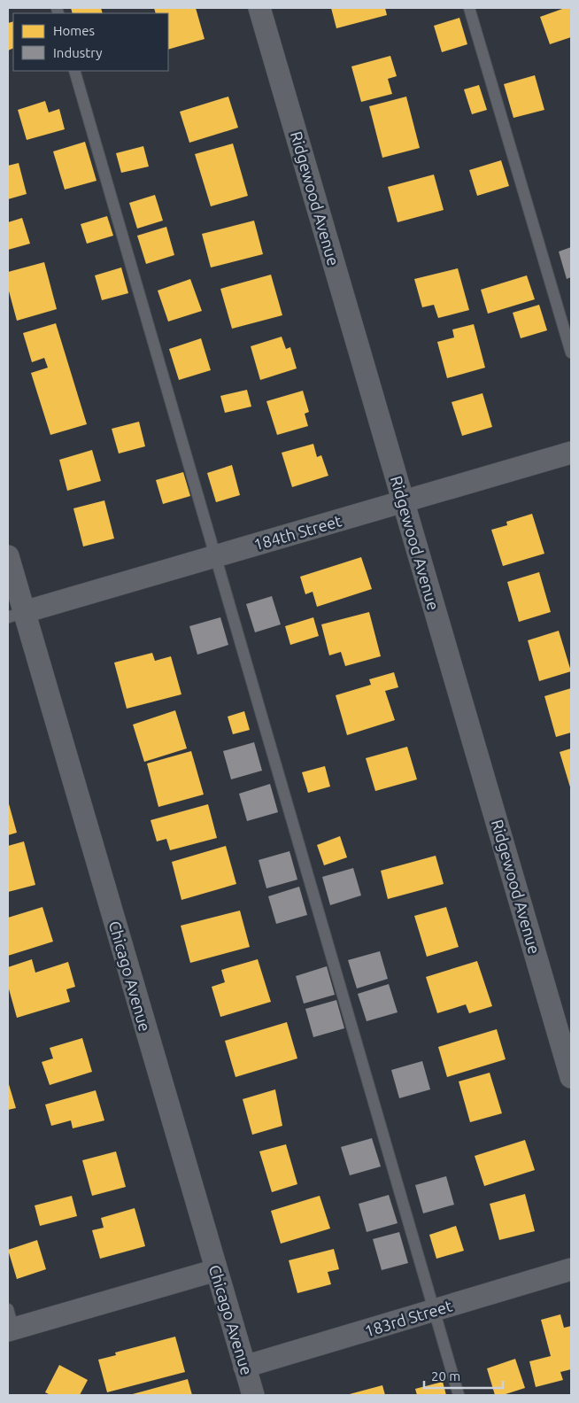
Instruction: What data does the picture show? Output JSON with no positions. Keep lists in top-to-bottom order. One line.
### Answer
{"streets":{"street":["Ridgewood Avenue","184th Street","Chicago Avenue","183rd Street"]},"crossings":[["Ridgewood Avenue","184th Street"],["184th Street","Chicago Avenue"],["Chicago Avenue","183rd Street"]],"legend":["Homes","Industry"],"scale_bar":"20 m"}
